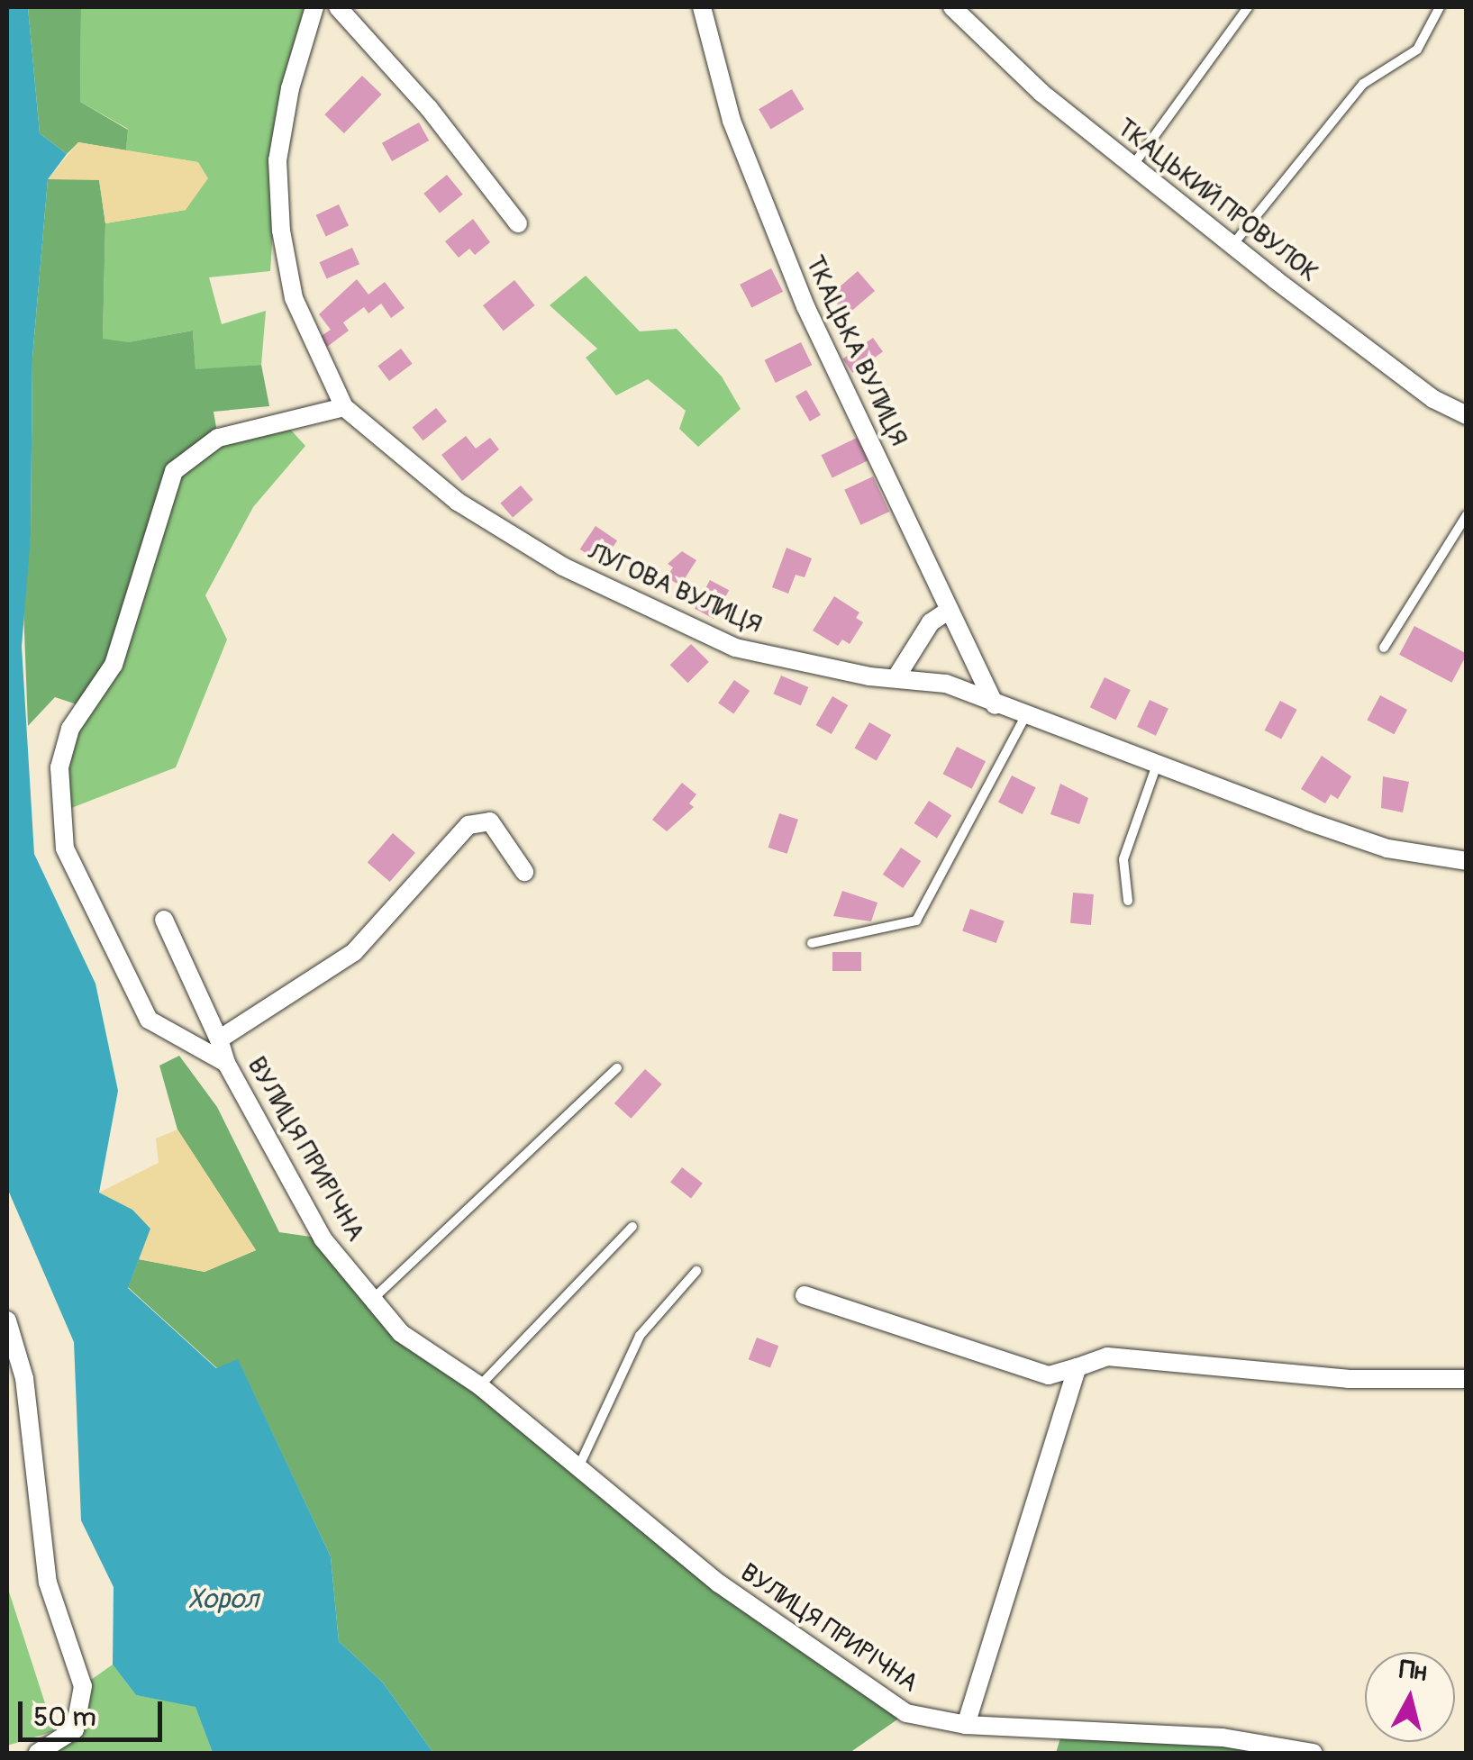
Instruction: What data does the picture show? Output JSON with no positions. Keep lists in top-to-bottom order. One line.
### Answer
{"streets":{"street":["ТКАЦЬКИЙ ПРОВУЛОК","ТКАЦЬКА ВУЛИЦЯ","ЛУГОВА ВУЛИЦЯ","ВУЛИЦЯ ПРИРІЧНА"]},"crossings":[["ТКАЦЬКА ВУЛИЦЯ","ЛУГОВА ВУЛИЦЯ"],["ЛУГОВА ВУЛИЦЯ","ВУЛИЦЯ ПРИРІЧНА"]],"water":["Хорол"],"scale_bar":"50 m","north":"top"}
